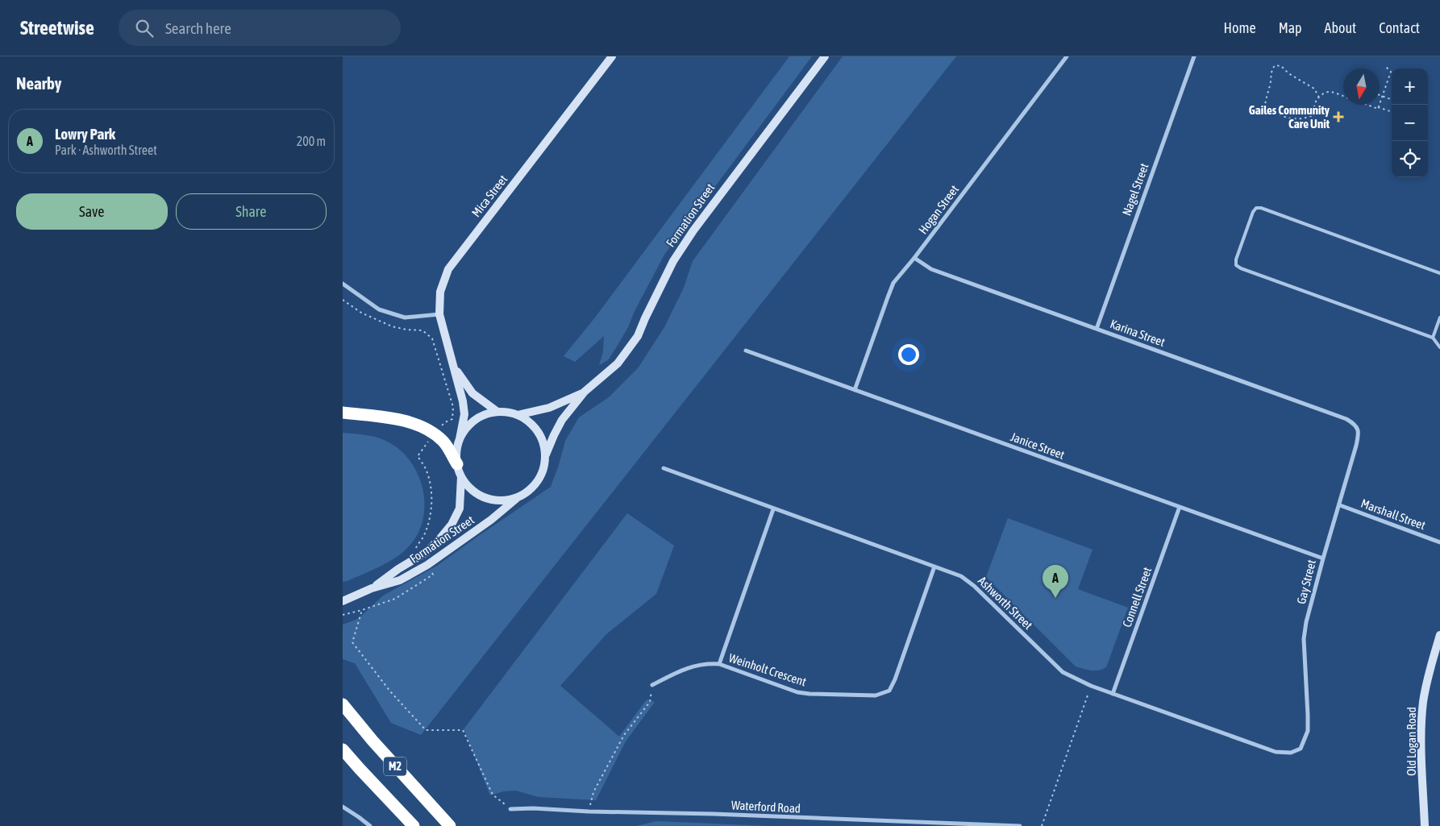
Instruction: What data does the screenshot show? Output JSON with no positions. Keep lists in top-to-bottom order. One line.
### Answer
{"streets":{"highway":["M2"],"main road":["Mica Street","Formation Street","Old Logan Road"],"street":["Nagel Street","Hogan Street","Karina Street","Janice Street","Marshall Street","Gay Street","Connell Street","Ashworth Street","Weinholt Crescent","Waterford Road"]},"crossings":[["Nagel Street","Karina Street"],["Mica Street","Formation Street"],["Hogan Street","Karina Street"],["Hogan Street","Janice Street"],["Karina Street","Gay Street"],["Janice Street","Gay Street"],["Janice Street","Connell Street"],["Marshall Street","Gay Street"],["Gay Street","Ashworth Street"],["Connell Street","Ashworth Street"],["Ashworth Street","Weinholt Crescent"]],"places":{"health":["Gailes Community Care Unit"]},"north":"bottom","page":{"header":"Streetwise","search":"Search here","nav":["Home","Map","About","Contact"],"heading":"Nearby","map_buttons":["+","−"],"list":[{"mark":"A","name":"Lowry Park","note":"Park · Ashworth Street","value":"200 m"}],"buttons":["Save","Share"],"pins":"A"}}
